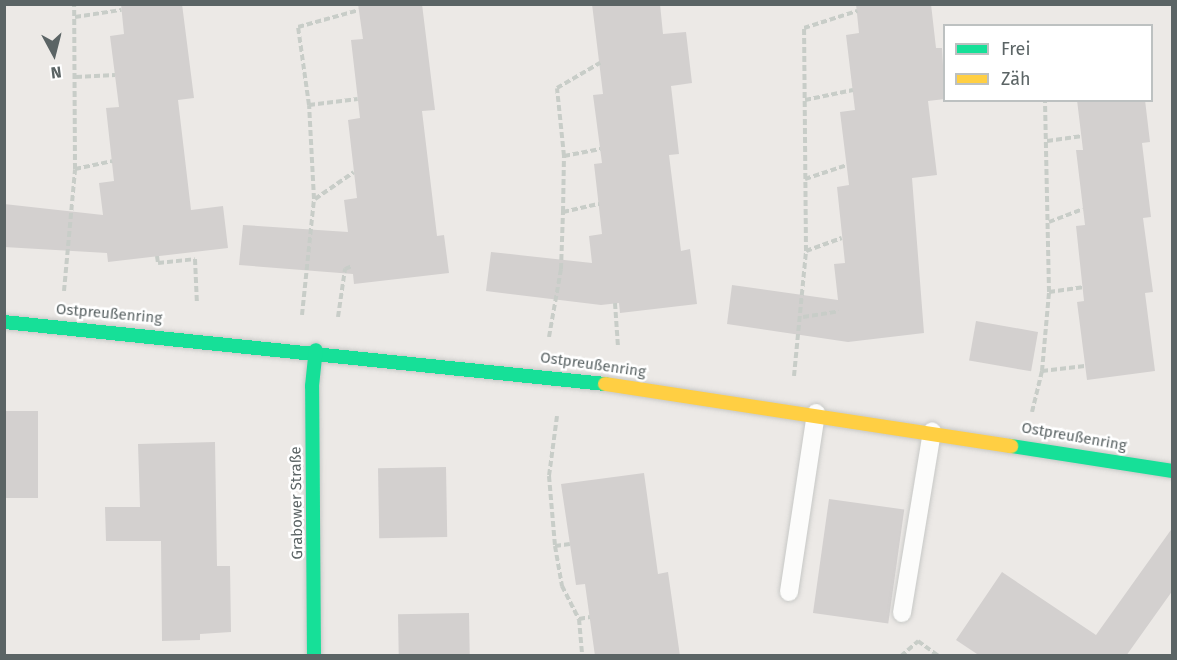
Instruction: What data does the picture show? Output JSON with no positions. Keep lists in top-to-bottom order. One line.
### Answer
{"streets":{"street":["Ostpreußenring","Grabower Straße"]},"crossings":[["Ostpreußenring","Grabower Straße"]],"legend":["Frei","Zäh"],"north":"bottom"}
